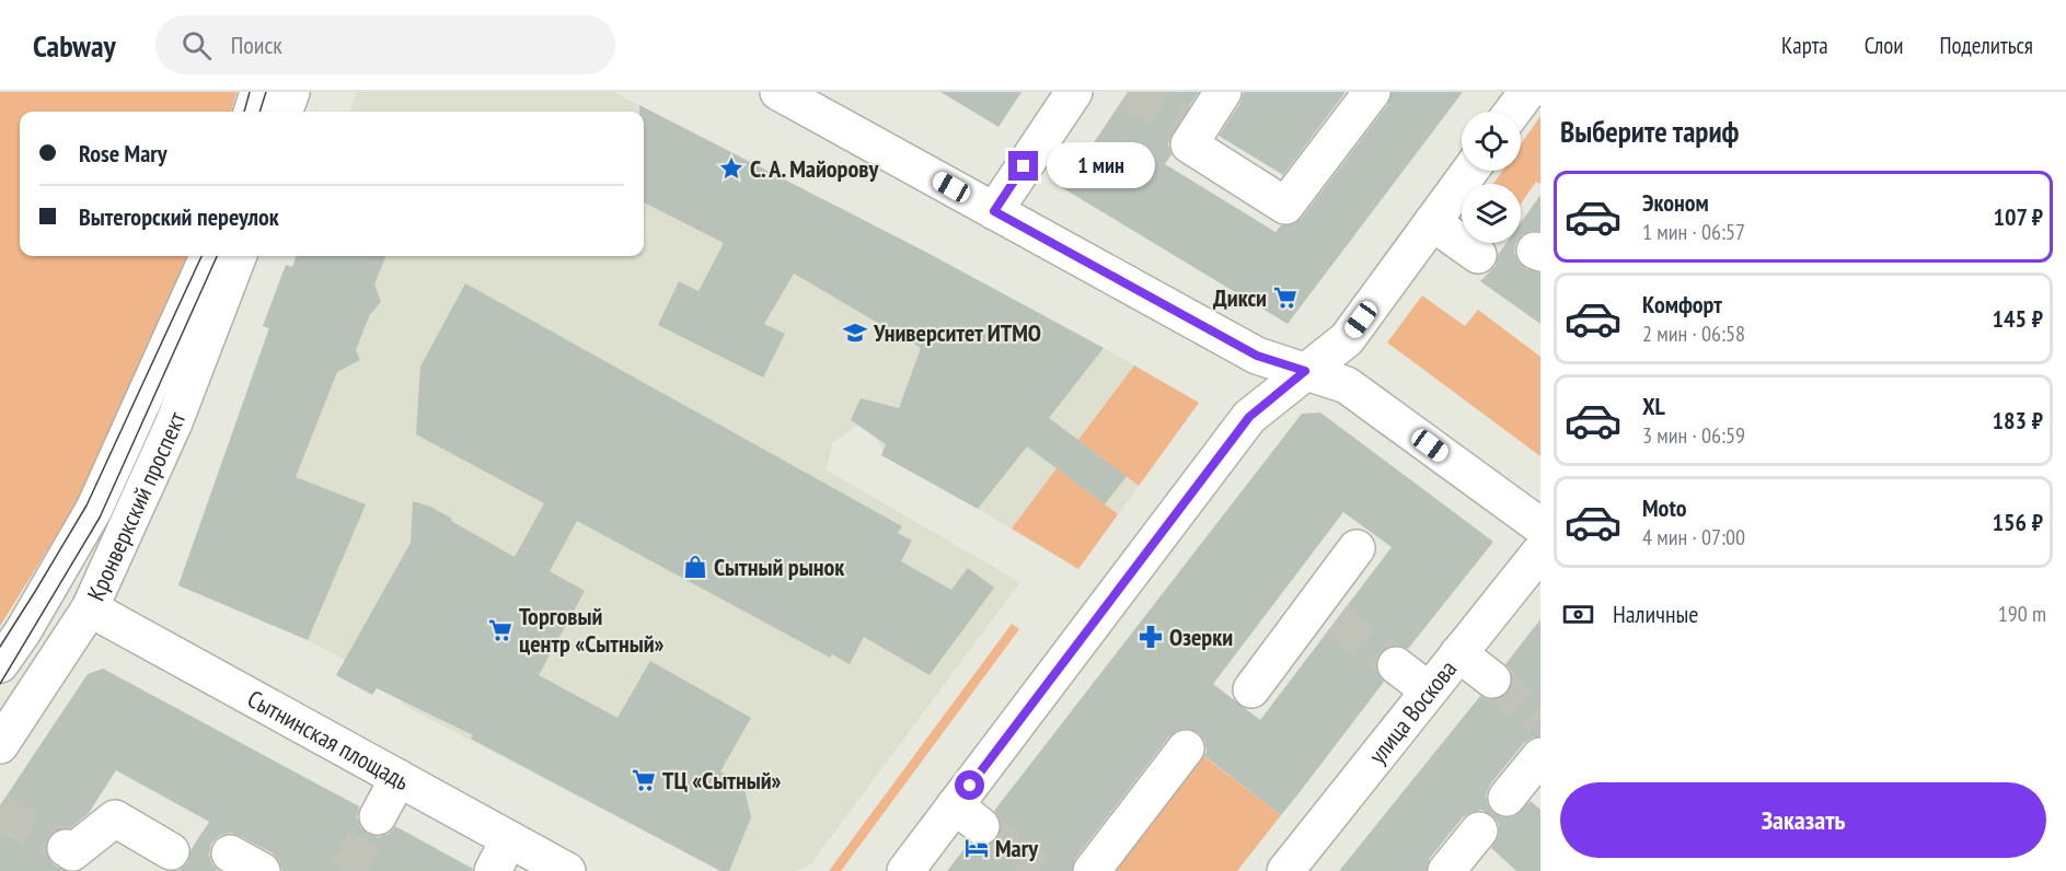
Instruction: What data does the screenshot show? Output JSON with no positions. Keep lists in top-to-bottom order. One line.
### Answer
{"streets":{"street":["Кронверкский проспект","улица Воскова","Сытнинская площадь"]},"crossings":[["Кронверкский проспект","Сытнинская площадь"]],"places":{"place":["С. А. Майорову"],"supermarket":["Дикси","Торговый центр «Сытный»","ТЦ «Сытный»"],"school or university":["Университет ИТМО"],"shop":["Сытный рынок"],"pharmacy":["Озерки"],"hotel":["Mary"]},"page":{"header":"Cabway","search":"Поиск","nav":["Карта","Слои","Поделиться"],"heading":"Выберите тариф","banner":["Rose Mary","Вытегорский переулок"],"bubble":"1 мин","list":[{"name":"Эконом","note":"1 мин · 06:57","value":"107 ₽"},{"name":"Комфорт","note":"2 мин · 06:58","value":"145 ₽"},{"name":"XL","note":"3 мин · 06:59","value":"183 ₽"},{"name":"Moto","note":"4 мин · 07:00","value":"156 ₽"}],"pay":["Наличные","190 m"],"buttons":"Заказать"}}
